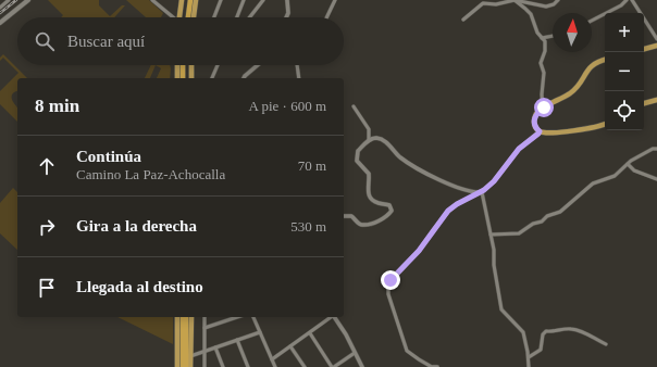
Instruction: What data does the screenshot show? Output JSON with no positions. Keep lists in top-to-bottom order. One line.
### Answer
{"north":"top","page":{"map_buttons":["+","−"],"search":"Buscar aquí","heading":["8 min","A pie · 600 m"],"list":[["Continúa","Camino La Paz-Achocalla","70 m"],["Gira a la derecha","530 m"],"Llegada al destino"]}}
